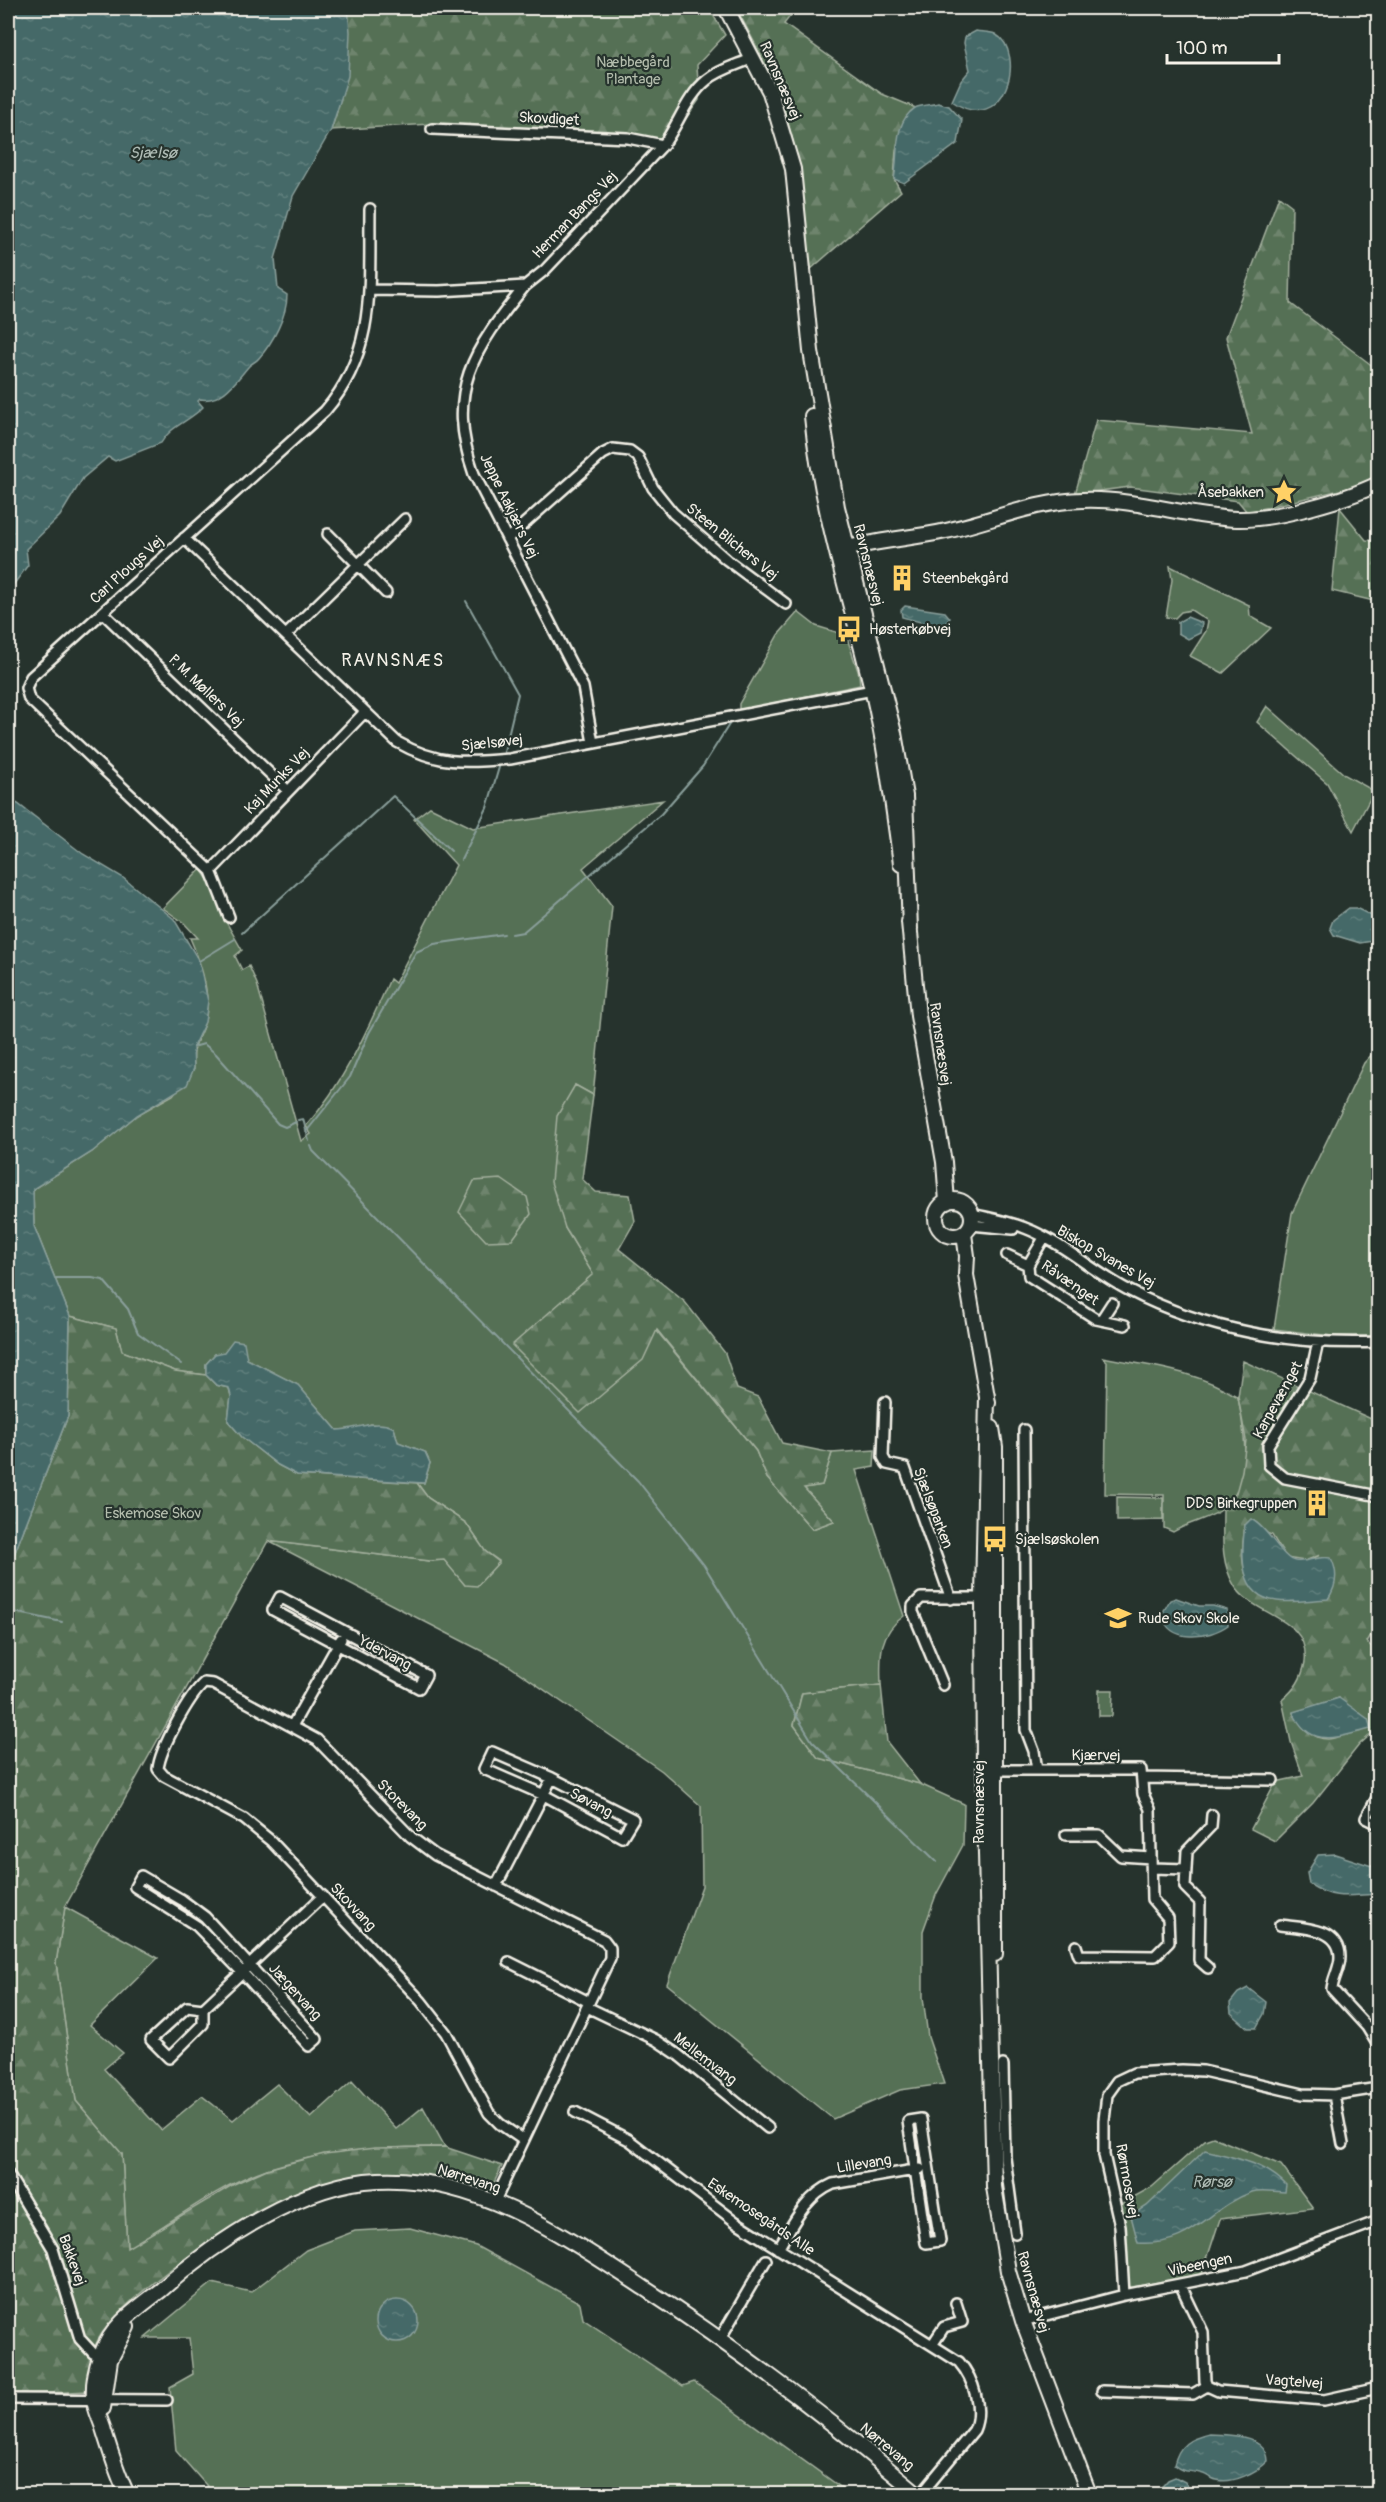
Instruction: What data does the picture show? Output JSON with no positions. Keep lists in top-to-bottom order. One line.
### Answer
{"streets":{"main road":["Ravnsnæsvej","Nørrevang"],"street":["Skovdiget","Herman Bangs Vej","Jeppe Aakjærs Vej","Steen Blichers Vej","Carl Plougs Vej","P. M. Møllers Vej","Sjælsøvej","Kaj Munks Vej","Biskop Svanes Vej","Råvænget","Karpevænget","Sjælsøparken","Ydervang","Kjærvej","Søvang","Storevang","Skovvang","Jægervang","Mellemvang","Lillevang","Rørmosevej","Eskemosegårds Alle","Bakkevej","Vibeengen","Vagtelvej"]},"crossings":[["Ravnsnæsvej","Herman Bangs Vej"],["Ravnsnæsvej","Sjælsøvej"],["Ravnsnæsvej","Biskop Svanes Vej"],["Ravnsnæsvej","Kjærvej"],["Ravnsnæsvej","Vibeengen"],["Skovdiget","Herman Bangs Vej"],["Herman Bangs Vej","Jeppe Aakjærs Vej"],["Jeppe Aakjærs Vej","Steen Blichers Vej"],["Jeppe Aakjærs Vej","Sjælsøvej"],["Carl Plougs Vej","P. M. Møllers Vej"],["Carl Plougs Vej","Sjælsøvej"],["Carl Plougs Vej","Kaj Munks Vej"],["P. M. Møllers Vej","Kaj Munks Vej"],["Sjælsøvej","Kaj Munks Vej"],["Biskop Svanes Vej","Råvænget"],["Biskop Svanes Vej","Karpevænget"],["Ydervang","Storevang"],["Søvang","Storevang"],["Storevang","Skovvang"],["Storevang","Mellemvang"],["Storevang","Nørrevang"],["Skovvang","Jægervang"],["Lillevang","Eskemosegårds Alle"],["Nørrevang","Eskemosegårds Alle"],["Nørrevang","Bakkevej"],["Rørmosevej","Vibeengen"]],"districts":["RAVNSNÆS"],"water":["Sjælsø","Rørsø"],"parks":["Næbbegård Plantage","Eskemose Skov"],"places":{"place":["Åsebakken"],"building":["Steenbekgård","DDS Birkegruppen"],"bus stop":["Høsterkøbvej","Sjælsøskolen"],"school or university":["Rude Skov Skole"]},"scale_bar":"100 m"}
